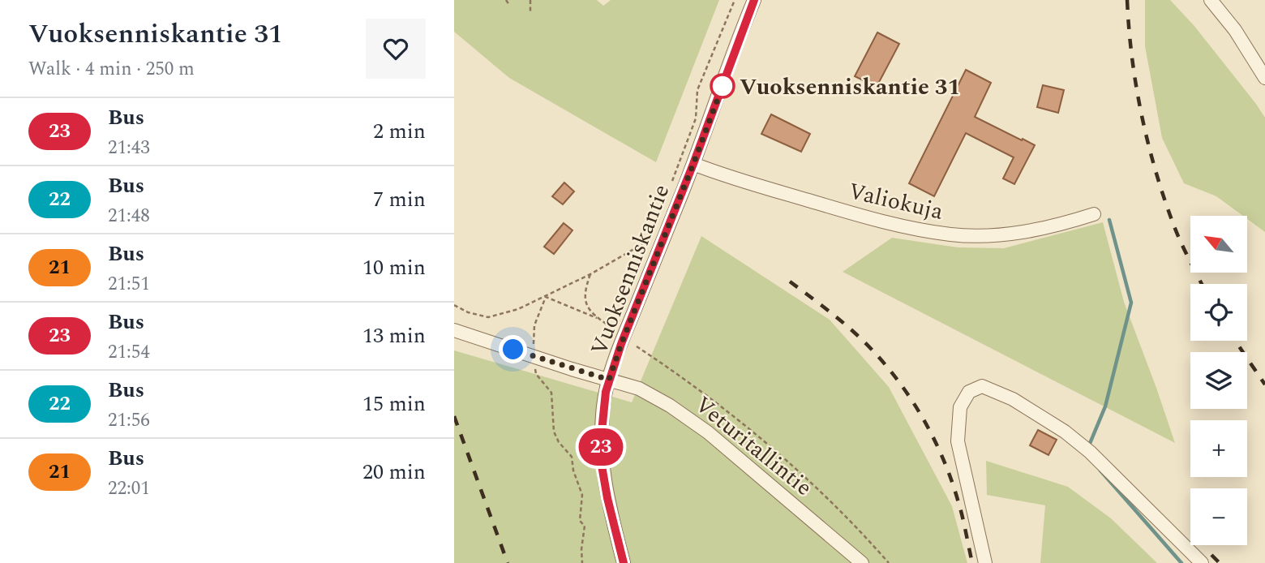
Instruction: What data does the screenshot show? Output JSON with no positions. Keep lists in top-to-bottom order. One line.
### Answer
{"streets":{"street":["Valiokuja","Vuoksenniskantie","Veturitallintie"]},"crossings":[["Valiokuja","Vuoksenniskantie"],["Vuoksenniskantie","Veturitallintie"]],"places":["Vuoksenniskantie 31"],"lines":["bus line 23"],"north":"top left","page":{"heading":["Vuoksenniskantie 31","Walk · 4 min · 250 m"],"on_map":"23","list":[{"mark":"23","name":"Bus","note":"21:43","value":"2 min"},{"mark":"22","name":"Bus","note":"21:48","value":"7 min"},{"mark":"21","name":"Bus","note":"21:51","value":"10 min"},{"mark":"23","name":"Bus","note":"21:54","value":"13 min"},{"mark":"22","name":"Bus","note":"21:56","value":"15 min"},{"mark":"21","name":"Bus","note":"22:01","value":"20 min"}],"map_buttons":["+","−"]}}
